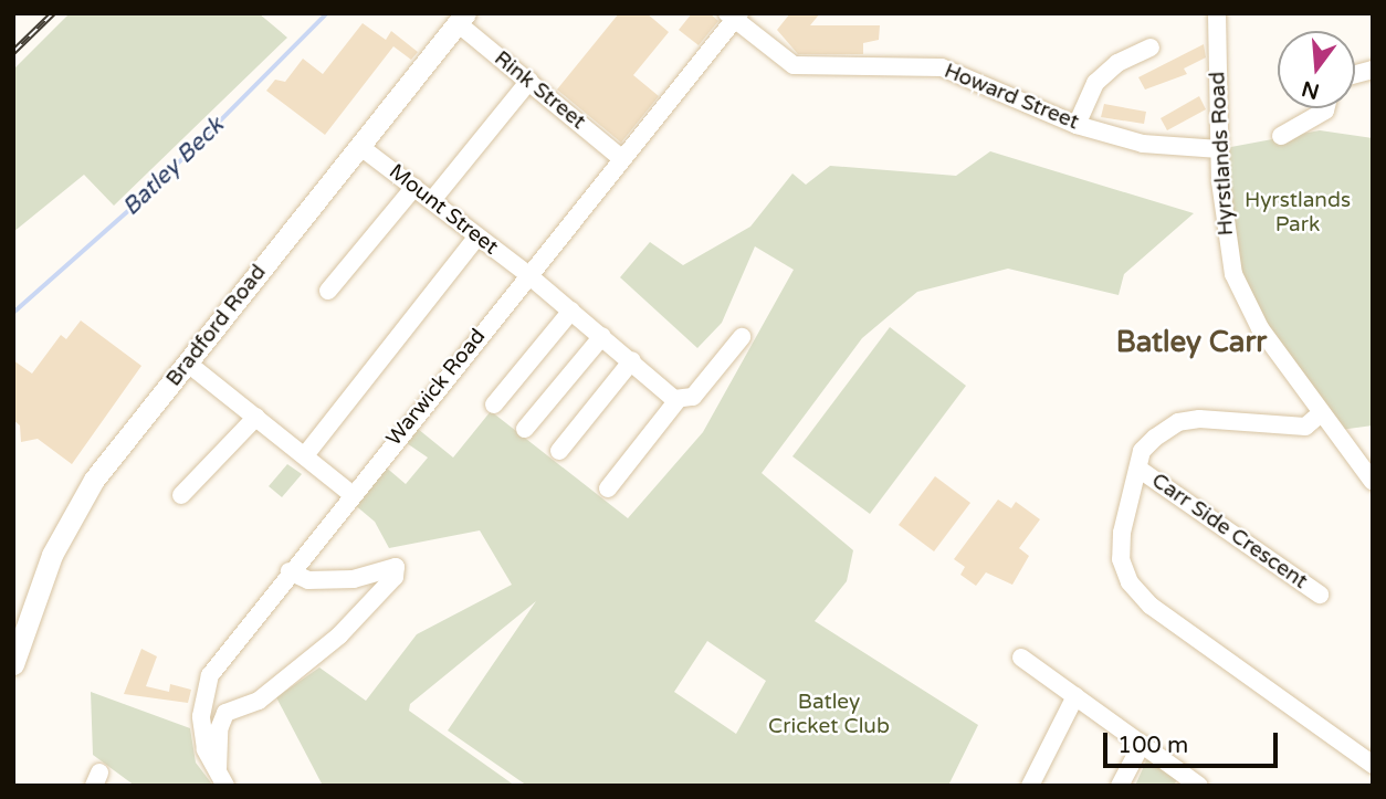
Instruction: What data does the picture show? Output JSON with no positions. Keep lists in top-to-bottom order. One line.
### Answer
{"streets":{"main road":["Bradford Road"],"street":["Rink Street","Howard Street","Hyrstlands Road","Mount Street","Warwick Road","Carr Side Crescent"]},"crossings":[["Rink Street","Bradford Road"],["Rink Street","Warwick Road"],["Howard Street","Hyrstlands Road"],["Howard Street","Warwick Road"],["Hyrstlands Road","Carr Side Crescent"],["Mount Street","Bradford Road"],["Mount Street","Warwick Road"]],"districts":["Batley Carr"],"water":["Batley Beck"],"parks":["Hyrstlands Park","Batley Cricket Club"],"scale_bar":"100 m","north":"bottom"}
